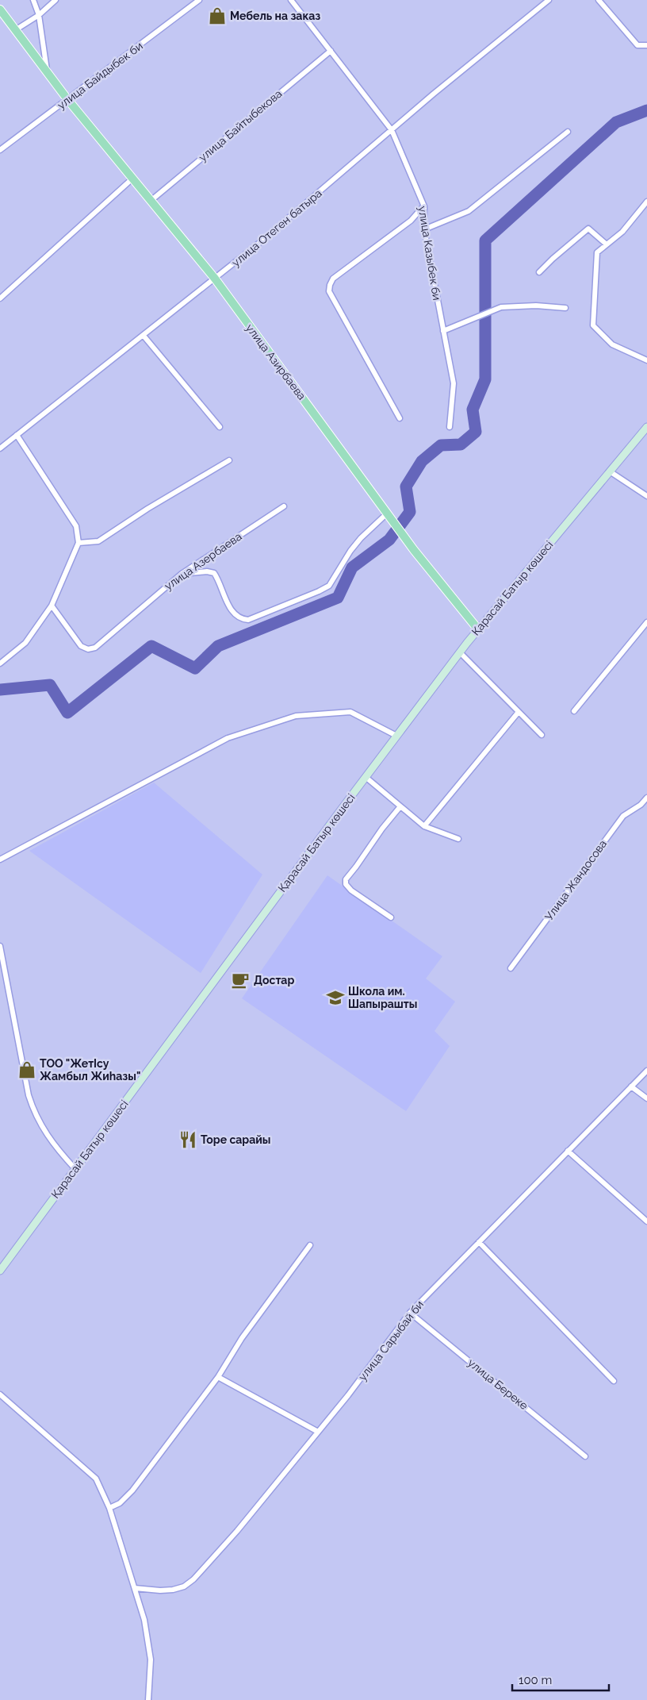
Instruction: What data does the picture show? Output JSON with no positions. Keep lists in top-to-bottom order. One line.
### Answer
{"streets":{"main road":["улица Азирбаева","Қарасай Батыр көшесі"],"street":["улица Байдыбек би","улица Байтыбекова","улица Отеген батыра","улица Казыбек би","улица Азербаева","Улица Жандосова","улица Сарыбай би","улица Береке"]},"crossings":[["улица Байдыбек би","улица Азирбаева"],["улица Байтыбекова","улица Казыбек би"],["улица Байтыбекова","улица Азирбаева"],["улица Отеген батыра","улица Казыбек би"],["улица Отеген батыра","улица Азирбаева"],["улица Азирбаева","Қарасай Батыр көшесі"],["улица Сарыбай би","улица Береке"]],"places":{"shop":["Мебель на заказ","ТОО \"ЖетIсу Жамбыл Жиhазы\""],"cafe":["Достар"],"school or university":["Школа им. Шапырашты"],"restaurant":["Торе сарайы"]},"scale_bar":"100 m"}
